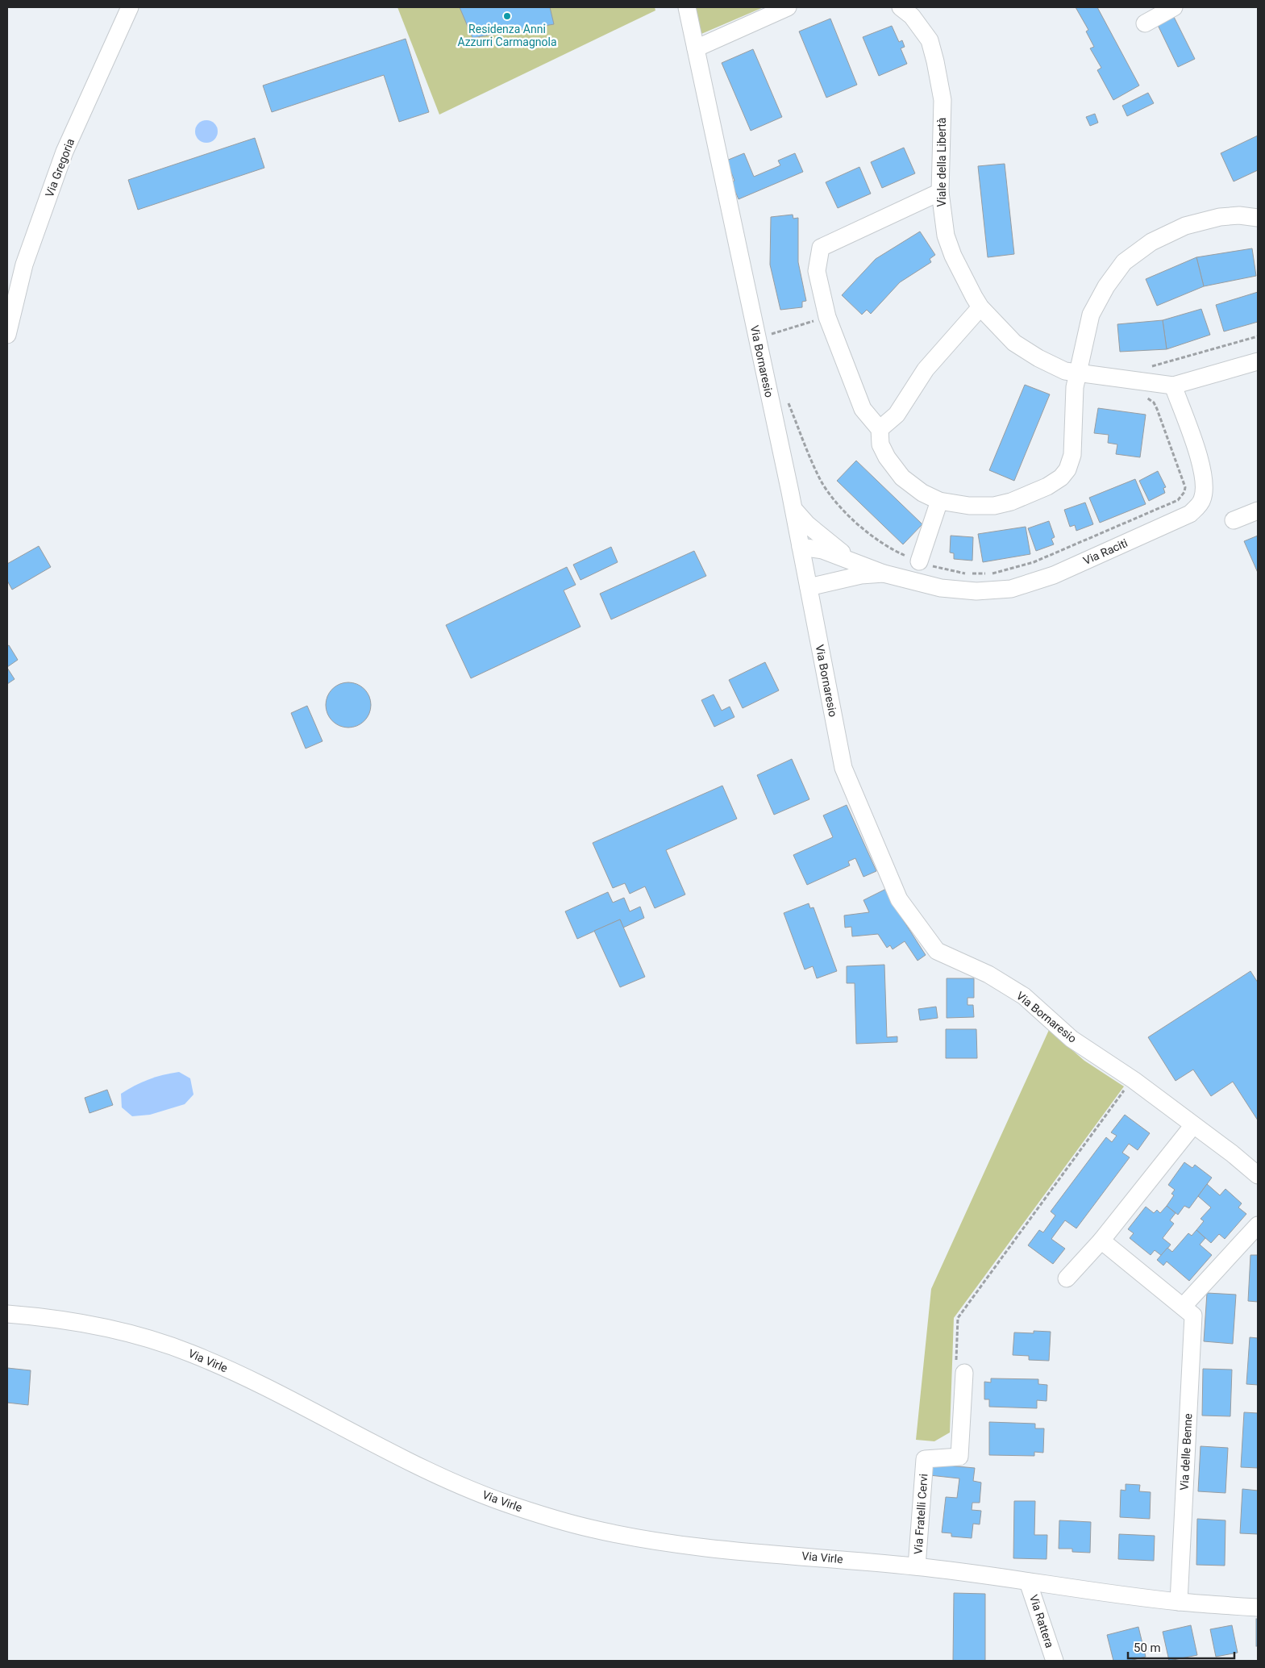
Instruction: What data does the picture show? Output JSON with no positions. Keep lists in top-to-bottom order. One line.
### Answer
{"streets":{"street":["Viale della Libertà","Via Gregoria","Via Bornaresio","Via Raciti","Via Virle","Via delle Benne","Via Fratelli Cervi","Via Rattera"]},"crossings":[["Viale della Libertà","Via Raciti"],["Via Bornaresio","Via Raciti"],["Via Virle","Via delle Benne"],["Via Virle","Via Fratelli Cervi"],["Via Virle","Via Rattera"]],"places":["Residenza Anni Azzurri Carmagnola"],"scale_bar":"50 m"}
